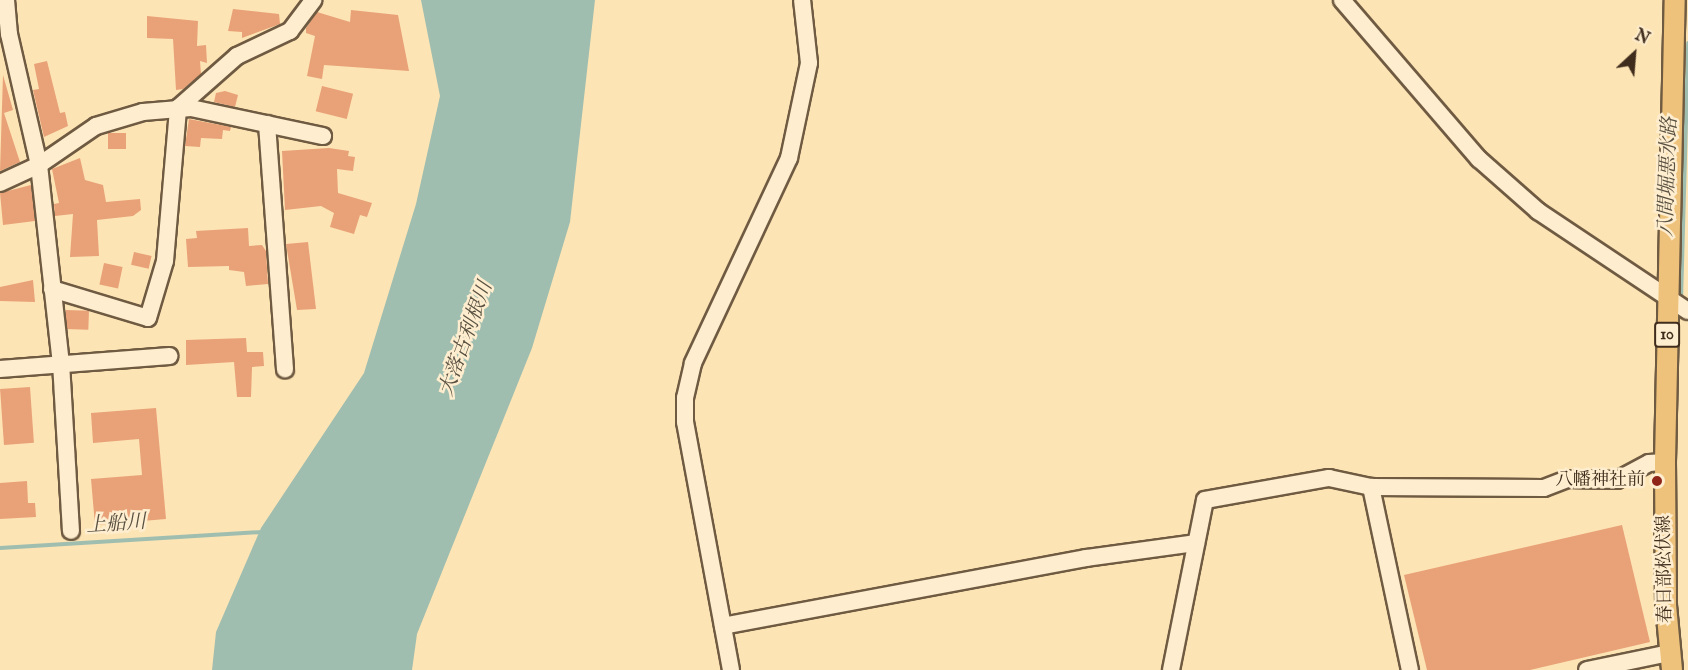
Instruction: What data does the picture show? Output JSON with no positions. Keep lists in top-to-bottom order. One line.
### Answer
{"streets":{"main road":["10","春日部松伏線"]},"water":["八間堀悪水路","大落古利根川","上船川"],"places":["八幡神社前"],"north":"top right"}
